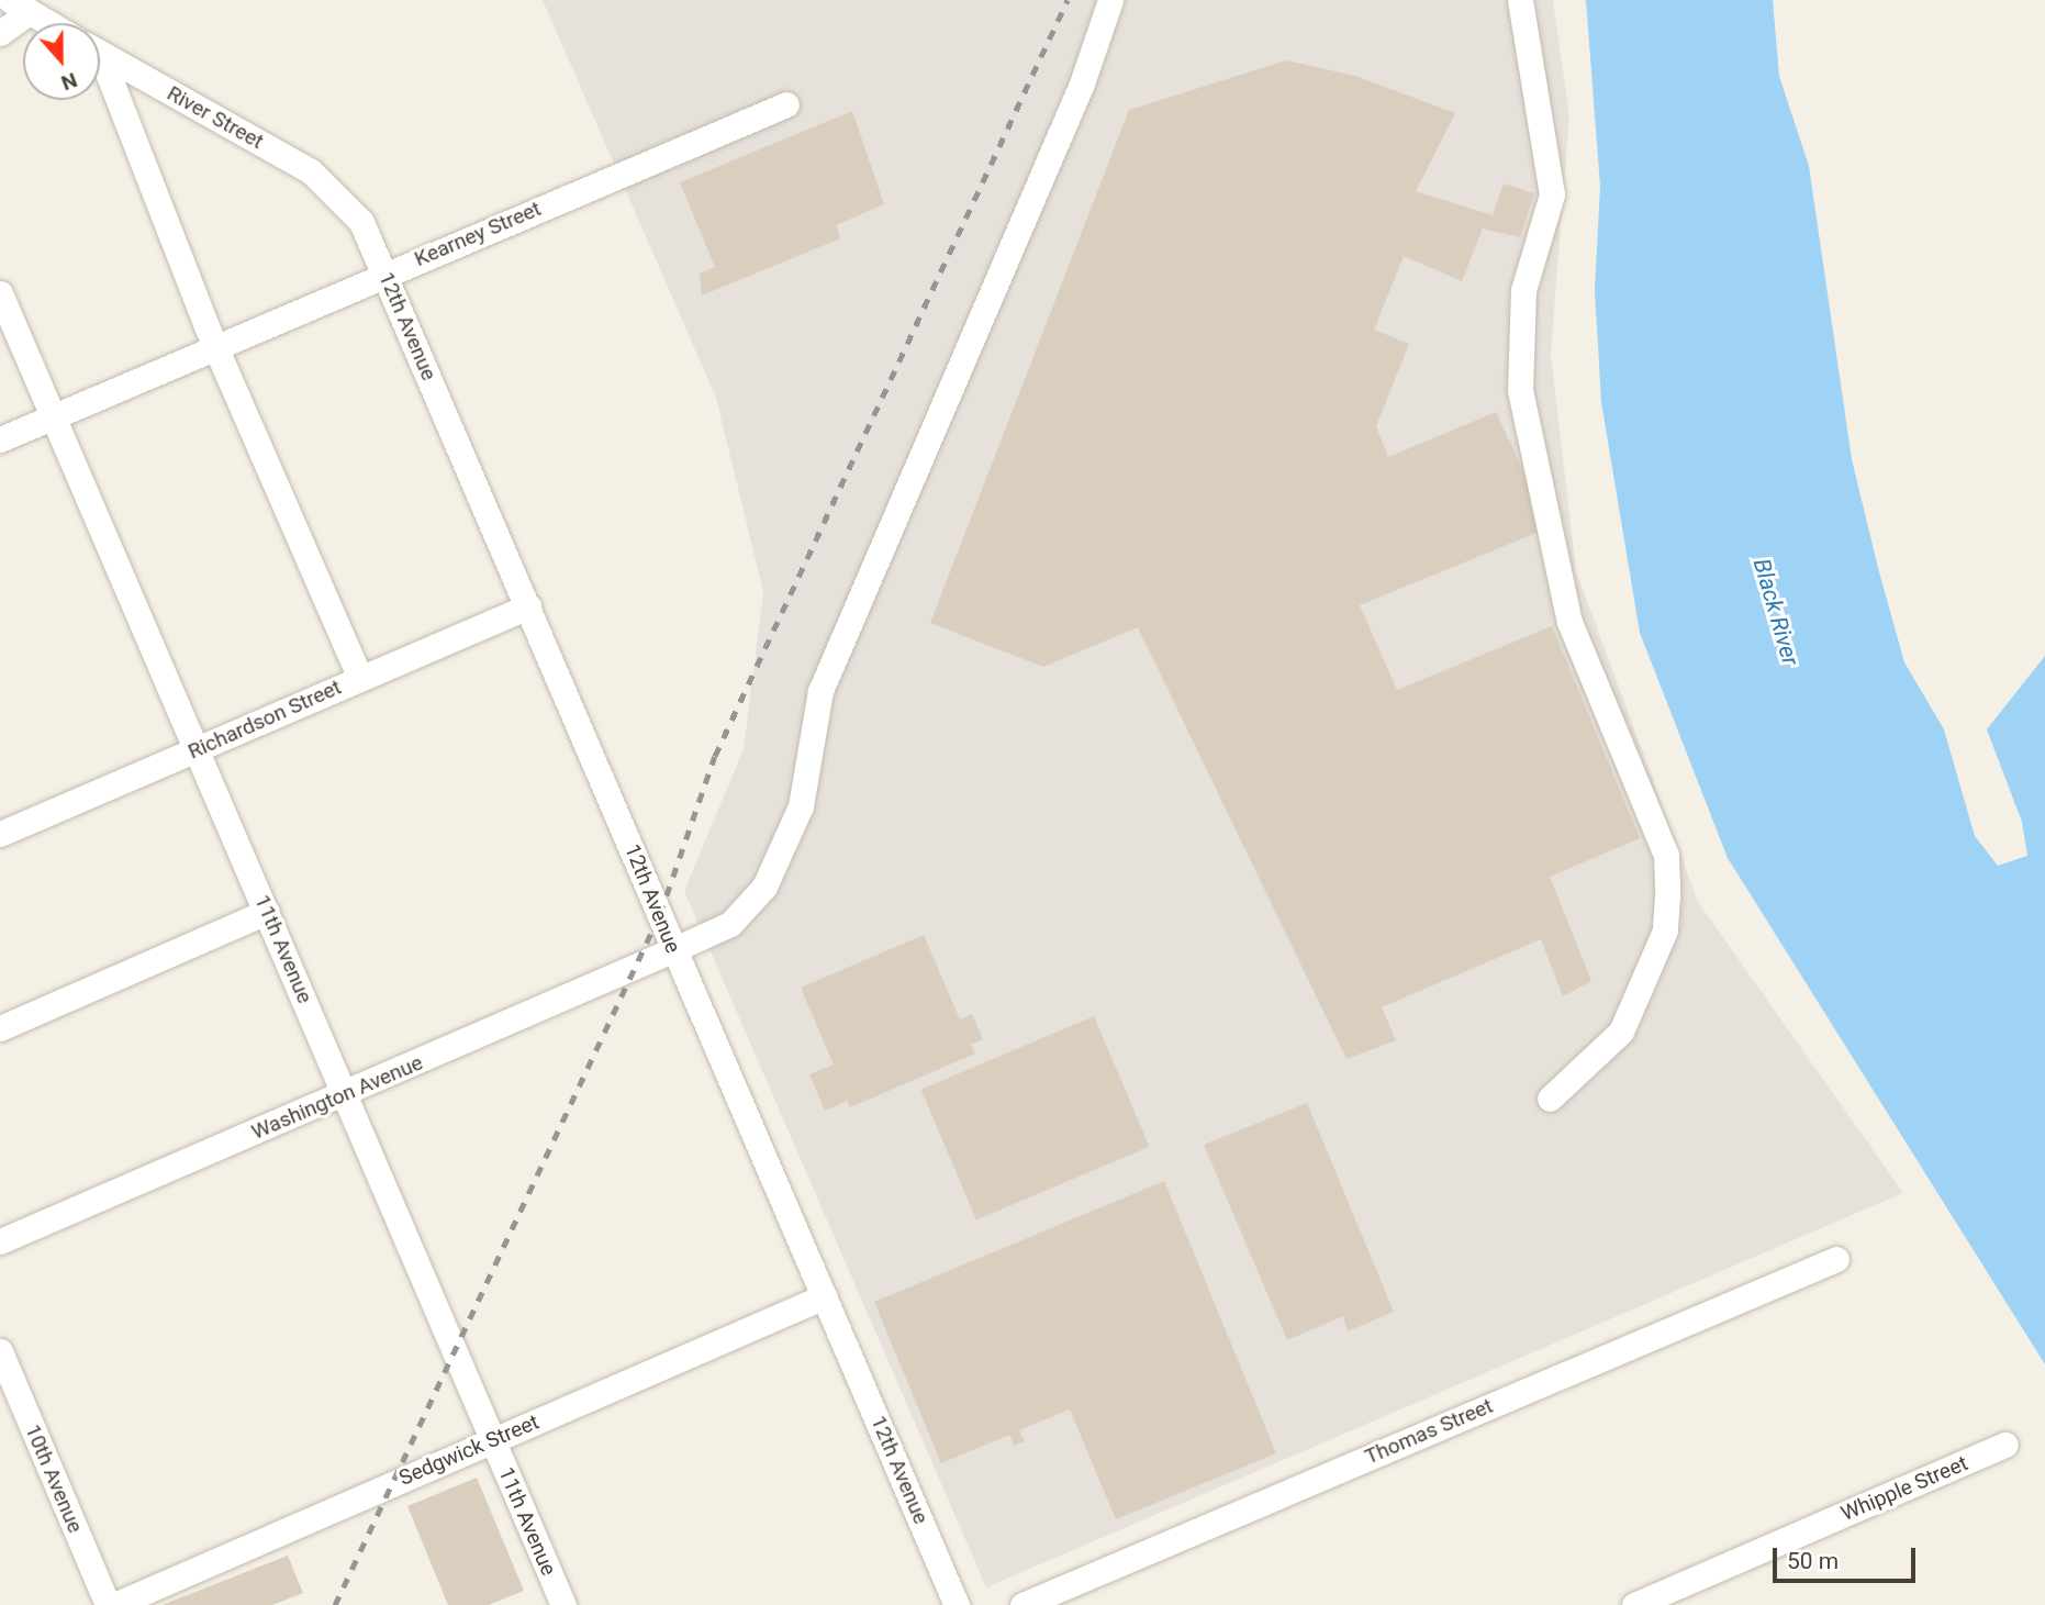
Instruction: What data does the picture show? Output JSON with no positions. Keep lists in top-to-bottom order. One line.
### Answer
{"streets":{"street":["River Street","Kearney Street","12th Avenue","Richardson Street","11th Avenue","Washington Avenue","Thomas Street","Sedgwick Street","10th Avenue","Whipple Street"]},"crossings":[["River Street","12th Avenue"],["Kearney Street","12th Avenue"],["Kearney Street","11th Avenue"],["12th Avenue","Richardson Street"],["12th Avenue","Washington Avenue"],["12th Avenue","Sedgwick Street"],["Richardson Street","11th Avenue"],["11th Avenue","Washington Avenue"],["11th Avenue","Sedgwick Street"]],"water":["Black River"],"scale_bar":"50 m","north":"bottom"}
